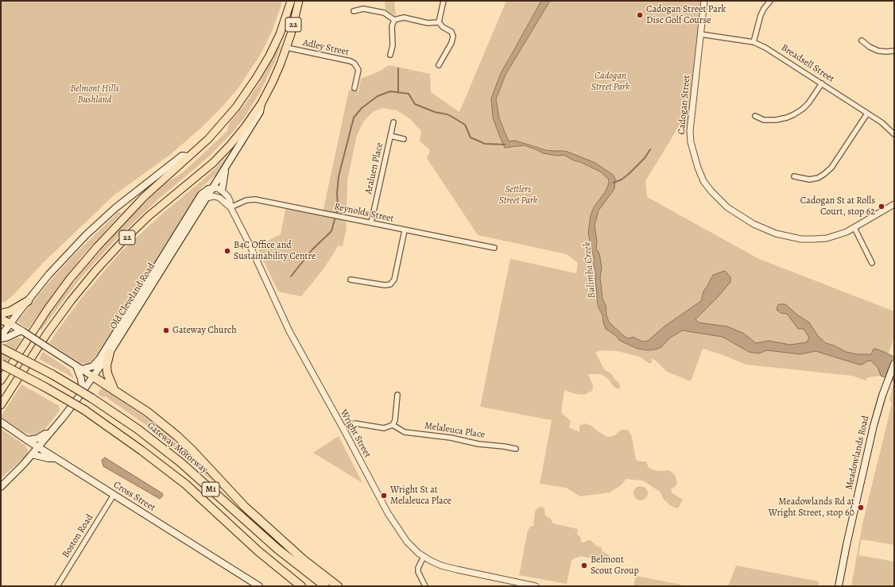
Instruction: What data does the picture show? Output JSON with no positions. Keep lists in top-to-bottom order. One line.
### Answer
{"streets":{"highway":["22","Old Cleveland Road","Gateway Motorway","M1"],"main road":["Meadowlands Road","Cross Street"],"street":["Adley Street","Breadsell Street","Cadogan Street","Araluen Place","Reynolds Street","Melaleuca Place","Wright Street","Boston Road"]},"crossings":[["Adley Street","Old Cleveland Road"],["Breadsell Street","Cadogan Street"],["Araluen Place","Reynolds Street"],["Reynolds Street","Wright Street"],["Old Cleveland Road","Wright Street"],["Old Cleveland Road","Cross Street"],["Cross Street","Boston Road"]],"water":["Bulimba Creek"],"parks":["Cadogan Street Park","Belmont Hills Bushland","Settlers Street Park"],"places":["Cadogan Street Park Disc Golf Course","Cadogan St at Rolls Court, stop 62","B4C Office and Sustainability Centre","Gateway Church","Wright St at Melaleuca Place","Meadowlands Rd at Wright Street, stop 60","Belmont Scout Group"]}
